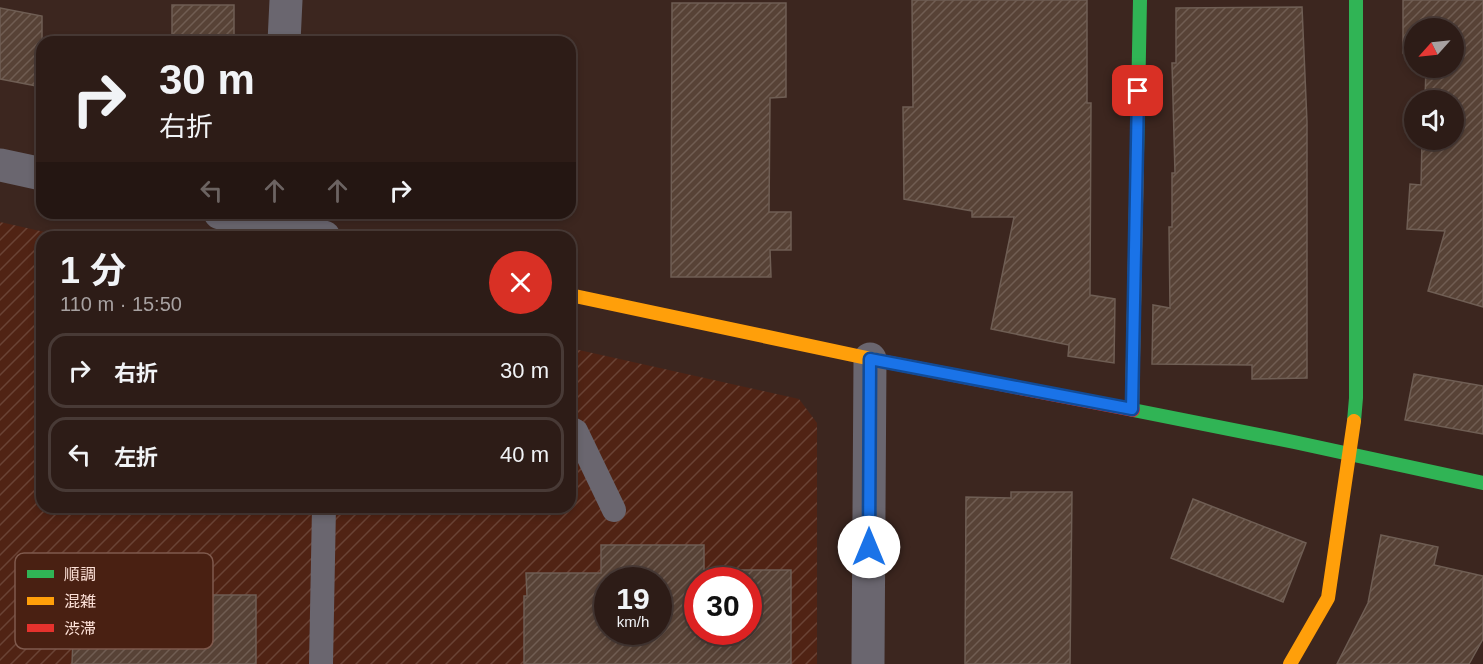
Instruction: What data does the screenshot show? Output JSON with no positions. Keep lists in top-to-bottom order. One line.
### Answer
{"legend":["順調","混雑","渋滞"],"north":"bottom left","page":{"turn":["30 m","右折"],"heading":["1 分","110 m · 15:50"],"list":[{"name":"右折","value":"30 m"},{"name":"左折","value":"40 m"}],"speed":"19 km/h","limit":"30"}}
